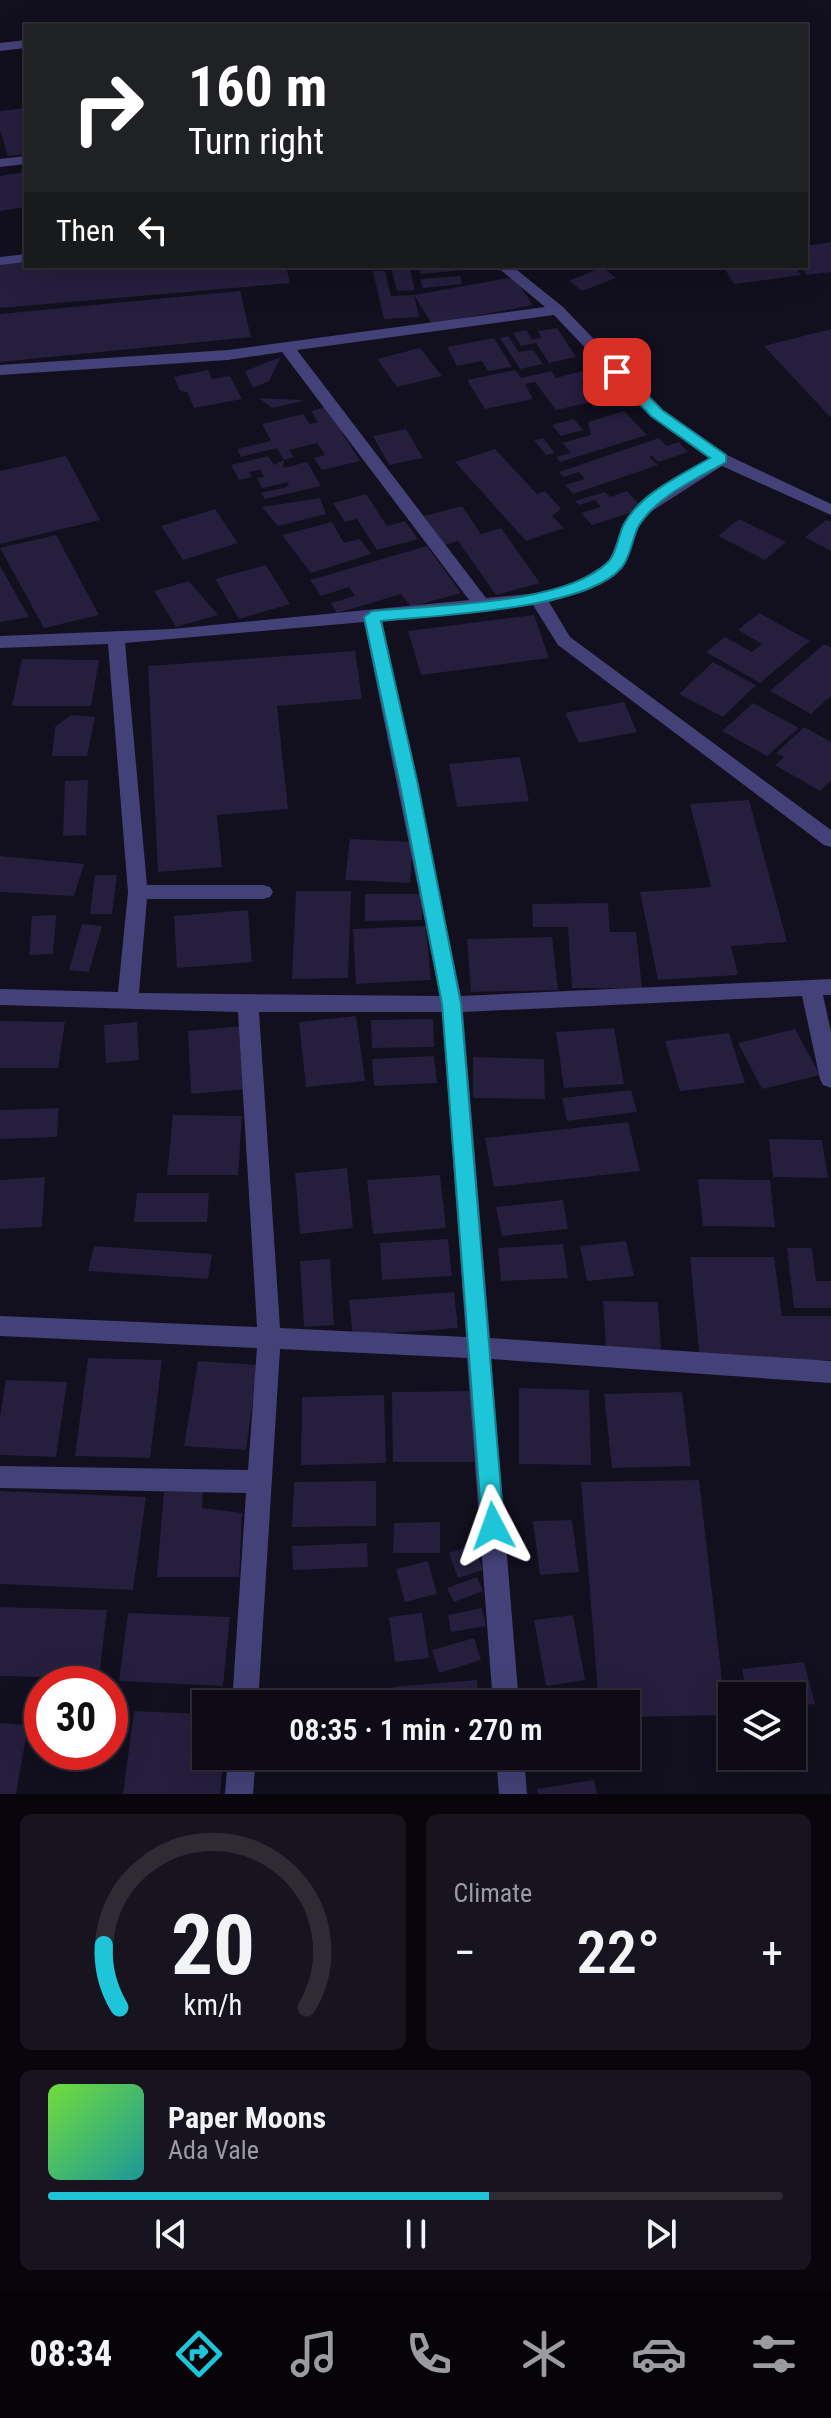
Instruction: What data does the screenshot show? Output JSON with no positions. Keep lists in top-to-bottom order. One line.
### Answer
{"page":{"turn":["160 m","Turn right"],"then":"Then","limit":"30","trip":"08:35 · 1 min · 270 m","tile":"Climate","heat":["−","22°","+"],"song":["Paper Moons","Ada Vale"],"tabs":"08:34","gauge":["20","km/h"]}}
